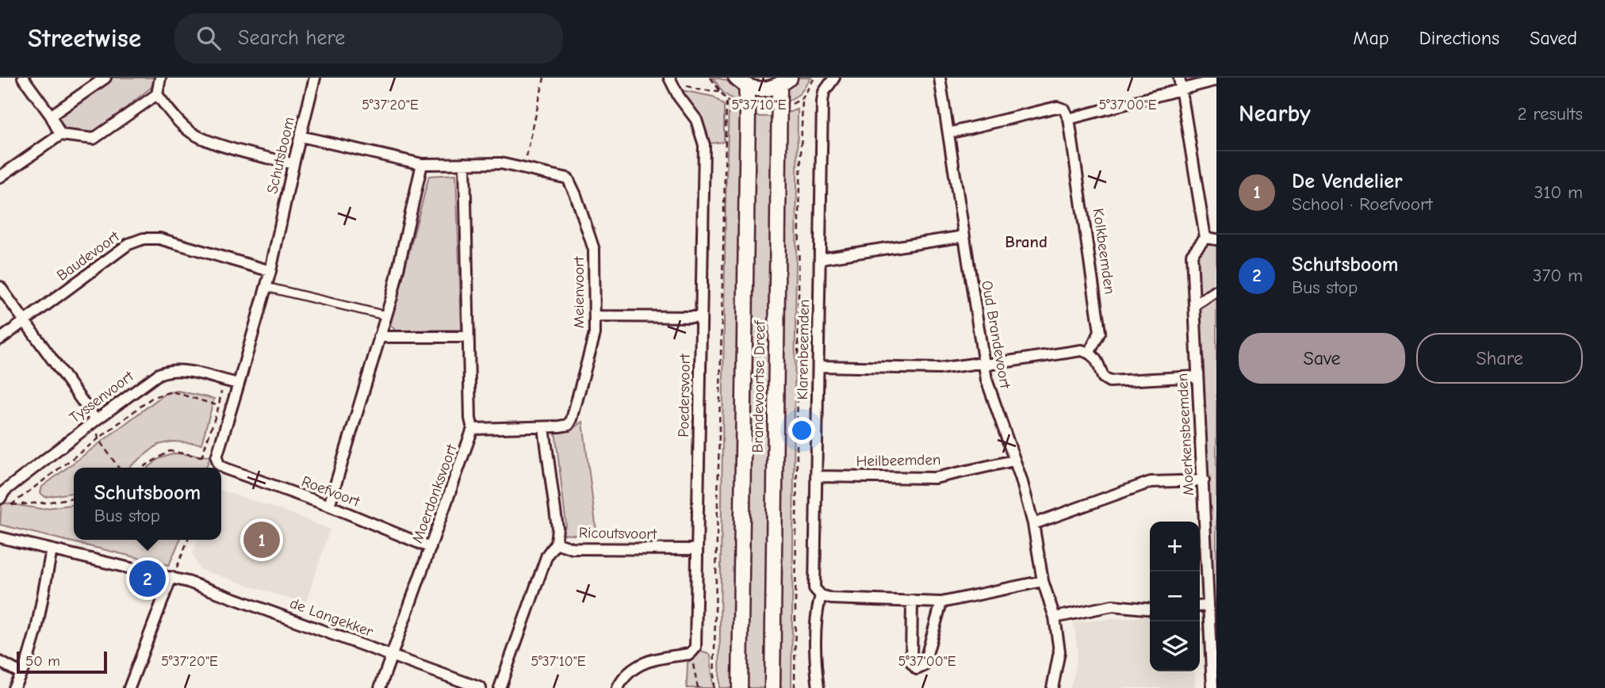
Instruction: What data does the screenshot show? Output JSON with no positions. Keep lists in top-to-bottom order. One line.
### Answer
{"streets":{"main road":["Brandevoortse Dreef"],"street":["Schutsboom","Kolkbeemden","Baudevoort","Meienvoort","Oud Brandevoort","Klarenbeemden","Poedersvoort","Tyssenvoort","Moerkensbeemden","Heilbeemden","Roefvoort","Moerdonksvoort","Ricoutsvoort","de Langekker"]},"crossings":[["Schutsboom","Baudevoort"],["Schutsboom","Meienvoort"],["Schutsboom","Tyssenvoort"],["Schutsboom","Roefvoort"],["Meienvoort","Moerdonksvoort"],["Meienvoort","Ricoutsvoort"],["Oud Brandevoort","Heilbeemden"],["Klarenbeemden","Heilbeemden"],["Poedersvoort","Ricoutsvoort"],["Roefvoort","Moerdonksvoort"],["Moerdonksvoort","de Langekker"]],"districts":["Brand"],"scale_bar":"50 m","page":{"header":"Streetwise","search":"Search here","nav":["Map","Directions","Saved"],"heading":["Nearby","2 results"],"list":[{"mark":"1","name":"De Vendelier","note":"School · Roefvoort","value":"310 m"},{"mark":"2","name":"Schutsboom","note":"Bus stop","value":"370 m"}],"buttons":["Save","Share"],"popup":["Schutsboom","Bus stop"],"pins":["1","2"],"map_buttons":["+","−"],"scale":"50 m"},"coordinates":["5°37'10\"E","5°37'20\"E","5°37'00\"E"]}
